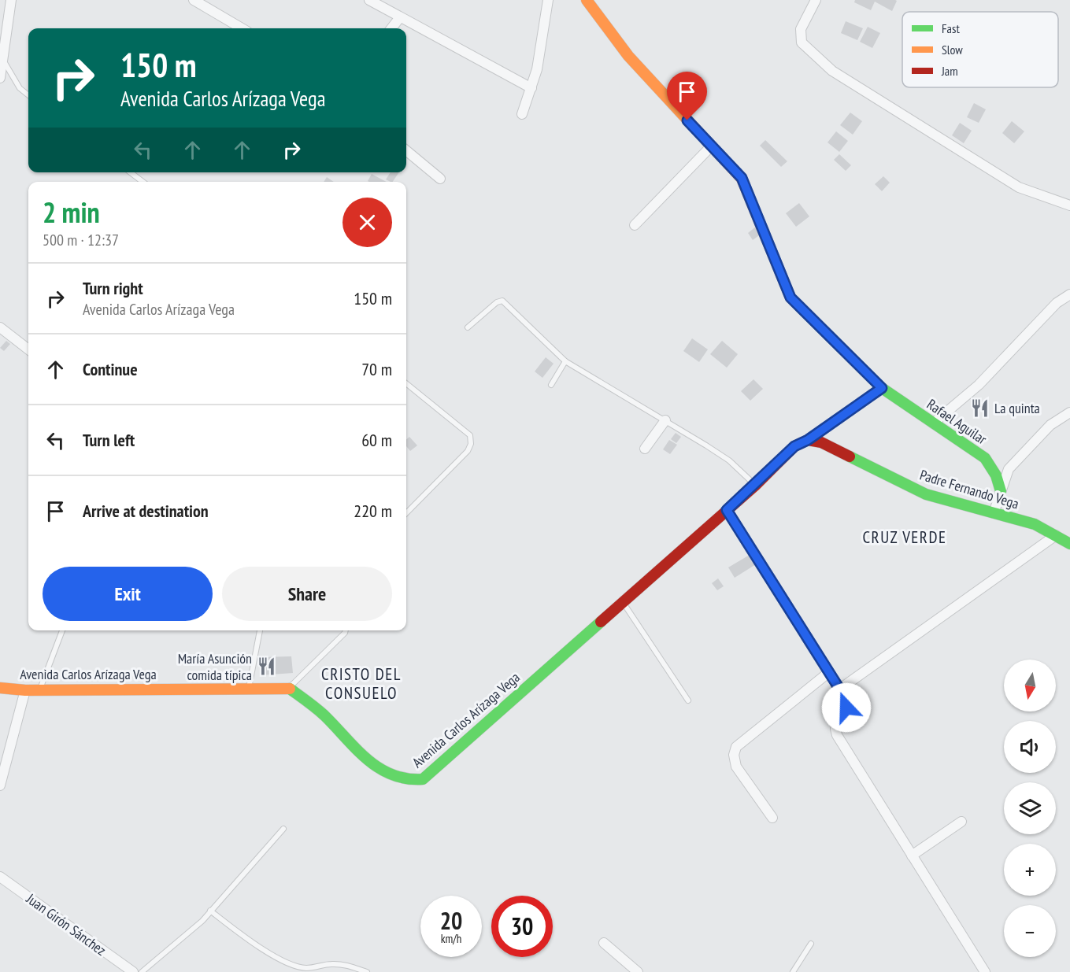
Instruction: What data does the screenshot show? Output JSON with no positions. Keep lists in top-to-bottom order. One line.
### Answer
{"streets":{"street":["Rafael Aguilar","Padre Fernando Vega","Avenida Carlos Arízaga Vega","Juan Girón Sánchez"]},"crossings":[["Padre Fernando Vega","Avenida Carlos Arízaga Vega"]],"districts":["CRUZ VERDE","CRISTO DEL CONSUELO"],"places":{"restaurant":["La quinta","María Asunción comida típica"]},"legend":["Fast","Slow","Jam"],"north":"bottom","page":{"turn":["150 m","Avenida Carlos Arízaga Vega"],"heading":["2 min","500 m · 12:37"],"list":[{"name":"Turn right","note":"Avenida Carlos Arízaga Vega","value":"150 m"},{"name":"Continue","value":"70 m"},{"name":"Turn left","value":"60 m"},{"name":"Arrive at destination","value":"220 m"}],"buttons":["Exit","Share"],"map_buttons":["+","−"],"speed":"20 km/h","limit":"30"}}
